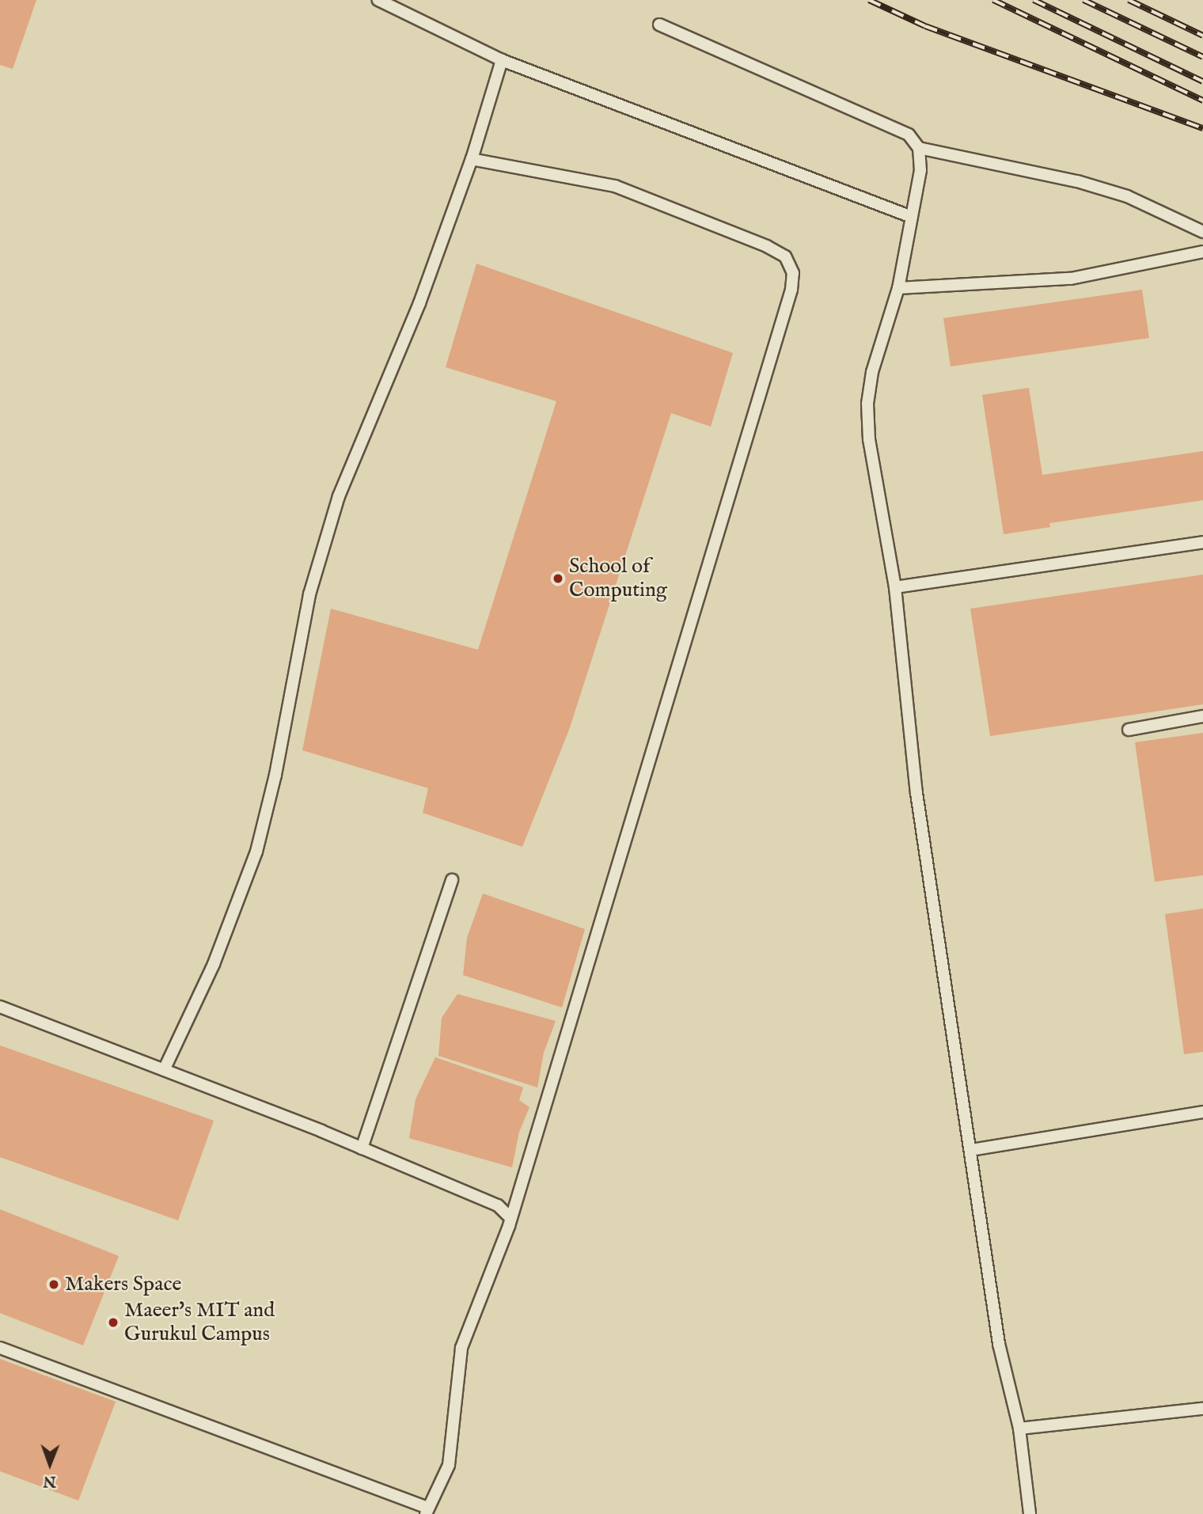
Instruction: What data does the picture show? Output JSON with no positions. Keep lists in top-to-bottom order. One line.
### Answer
{"places":["School of Computing","Makers Space","Maeer's MIT and Gurukul Campus"],"north":"bottom"}
